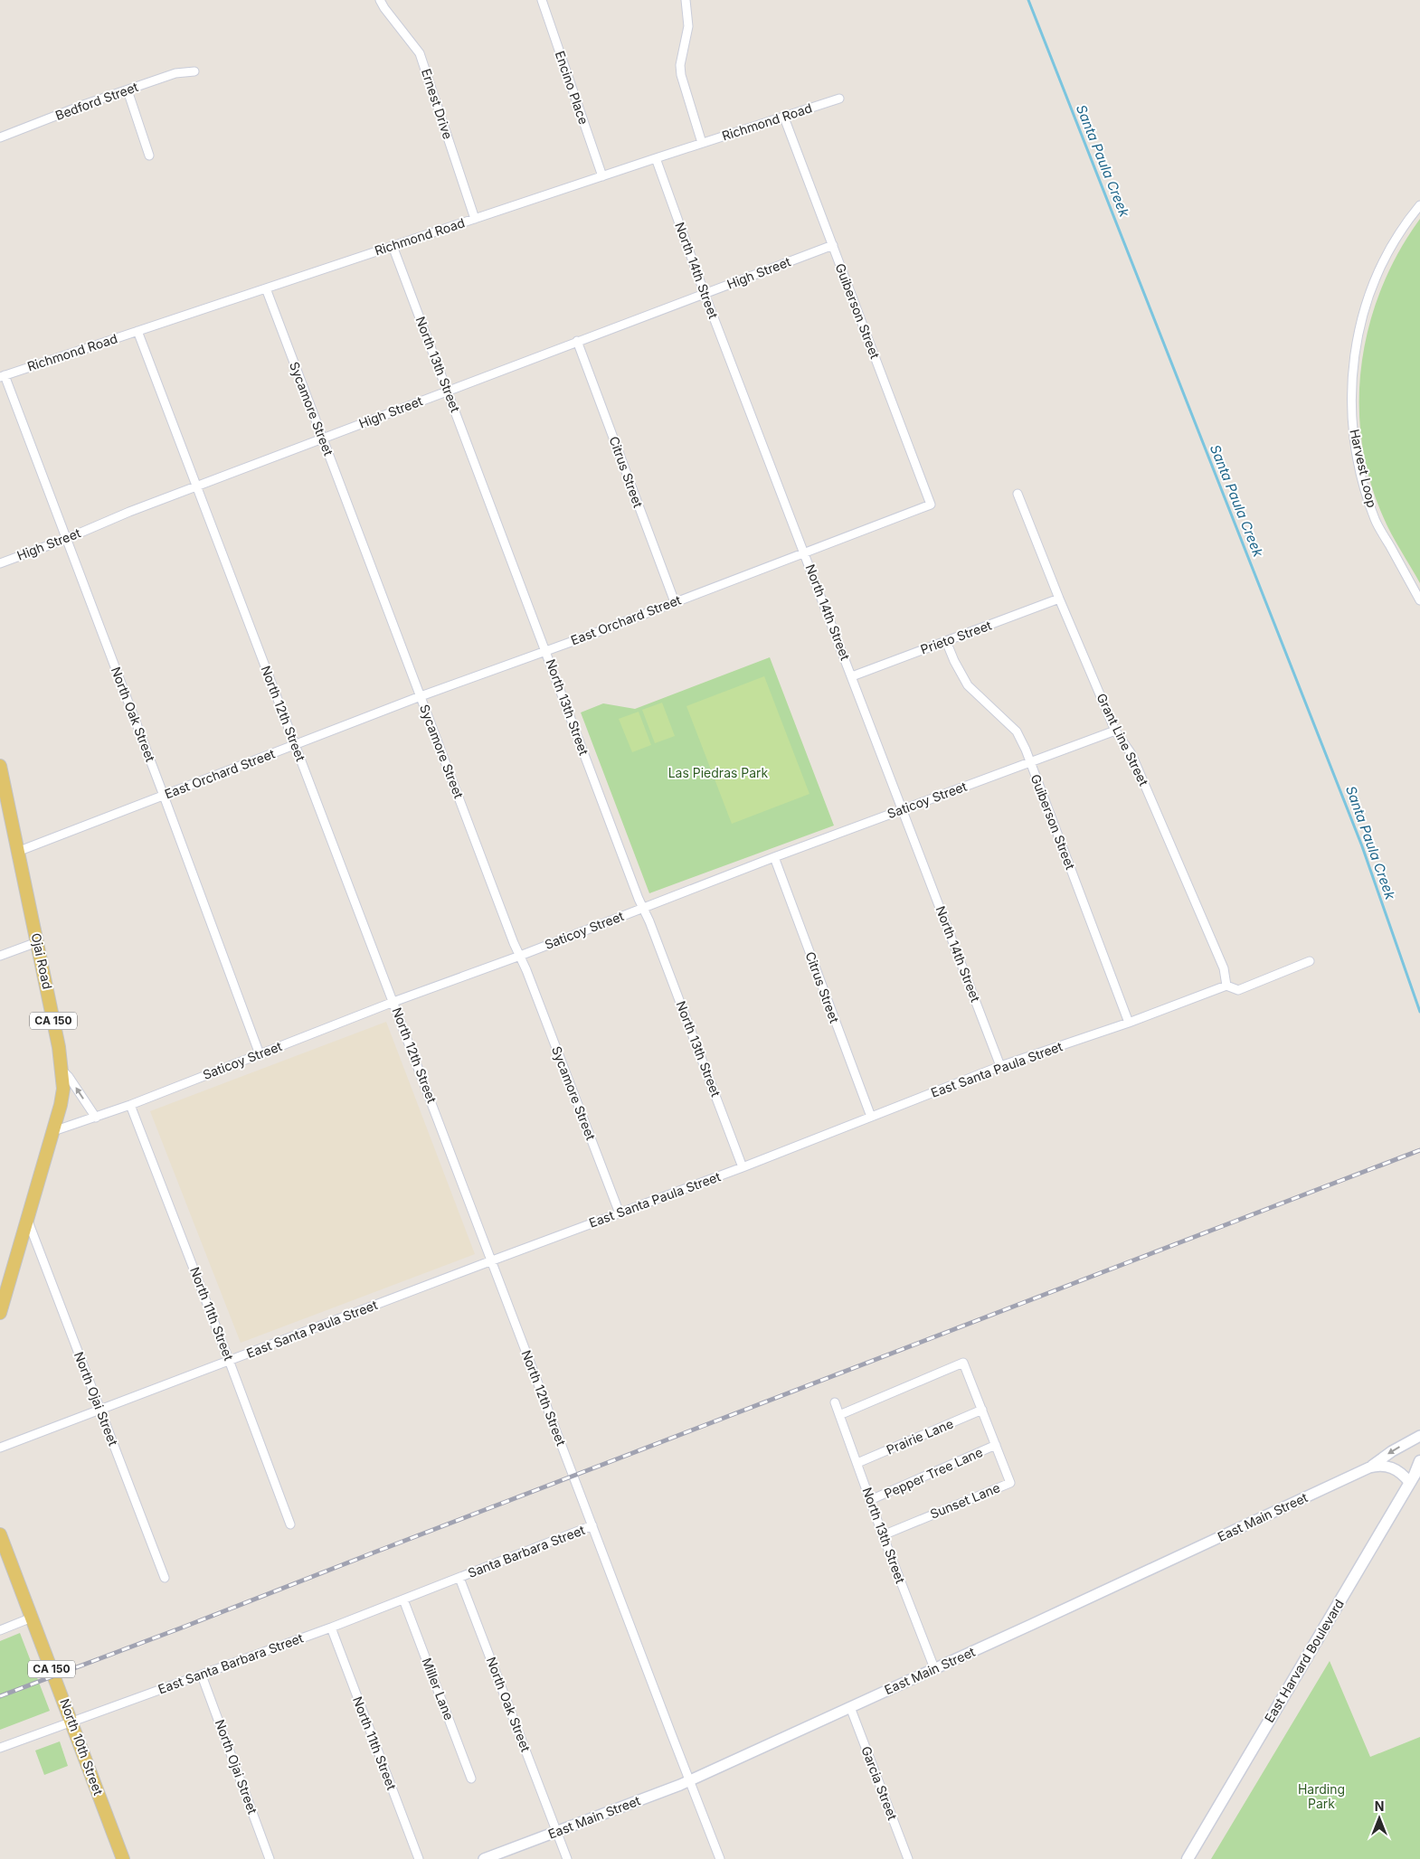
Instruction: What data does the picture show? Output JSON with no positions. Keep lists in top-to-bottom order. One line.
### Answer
{"streets":{"main road":["Ojai Road","CA 150","East Harvard Boulevard","North 10th Street"],"street":["Encino Place","Bedford Street","Ernest Drive","Richmond Road","North 14th Street","High Street","Guiberson Street","North 13th Street","Sycamore Street","Harvest Loop","Citrus Street","East Orchard Street","Prieto Street","North 12th Street","North Oak Street","Grant Line Street","Saticoy Street","East Santa Paula Street","North 11th Street","North Ojai Street","Prairie Lane","Pepper Tree Lane","Sunset Lane","East Main Street","Santa Barbara Street","East Santa Barbara Street","Miller Lane","Garcia Street"]},"crossings":[["Encino Place","Richmond Road"],["Ernest Drive","Richmond Road"],["Richmond Road","North 14th Street"],["Richmond Road","Guiberson Street"],["Richmond Road","North 13th Street"],["Richmond Road","Sycamore Street"],["Richmond Road","North 12th Street"],["Richmond Road","North Oak Street"],["North 14th Street","High Street"],["North 14th Street","East Orchard Street"],["North 14th Street","Prieto Street"],["North 14th Street","Saticoy Street"],["North 14th Street","East Santa Paula Street"],["High Street","Guiberson Street"],["High Street","North 13th Street"],["High Street","Sycamore Street"],["High Street","Citrus Street"],["High Street","North 12th Street"],["High Street","North Oak Street"],["Guiberson Street","East Orchard Street"],["Guiberson Street","Prieto Street"],["Guiberson Street","Saticoy Street"],["Guiberson Street","East Santa Paula Street"],["North 13th Street","East Orchard Street"],["North 13th Street","Saticoy Street"],["North 13th Street","East Santa Paula Street"],["North 13th Street","Prairie Lane"],["North 13th Street","Pepper Tree Lane"],["North 13th Street","Sunset Lane"],["North 13th Street","East Main Street"],["Sycamore Street","East Orchard Street"],["Sycamore Street","Saticoy Street"],["Sycamore Street","East Santa Paula Street"],["Citrus Street","East Orchard Street"],["Citrus Street","Saticoy Street"],["Citrus Street","East Santa Paula Street"],["East Orchard Street","North 12th Street"],["East Orchard Street","North Oak Street"],["East Orchard Street","Ojai Road"],["Prieto Street","Grant Line Street"],["North 12th Street","Saticoy Street"],["North 12th Street","East Santa Paula Street"],["North 12th Street","East Main Street"],["North 12th Street","Santa Barbara Street"],["North Oak Street","Saticoy Street"],["North Oak Street","East Main Street"],["North Oak Street","Santa Barbara Street"],["North Oak Street","East Santa Barbara Street"],["Grant Line Street","Saticoy Street"],["Grant Line Street","East Santa Paula Street"],["Saticoy Street","Ojai Road"],["Saticoy Street","North 11th Street"],["Ojai Road","North Ojai Street"],["East Santa Paula Street","North 11th Street"],["East Santa Paula Street","North Ojai Street"],["North 11th Street","East Santa Barbara Street"],["North Ojai Street","East Santa Barbara Street"],["Pepper Tree Lane","Sunset Lane"],["East Main Street","East Harvard Boulevard"],["East Main Street","Garcia Street"],["Santa Barbara Street","East Santa Barbara Street"],["East Santa Barbara Street","Miller Lane"],["East Santa Barbara Street","North 10th Street"]],"water":["Santa Paula Creek"],"parks":["Las Piedras Park","Harding Park"],"north":"top"}
